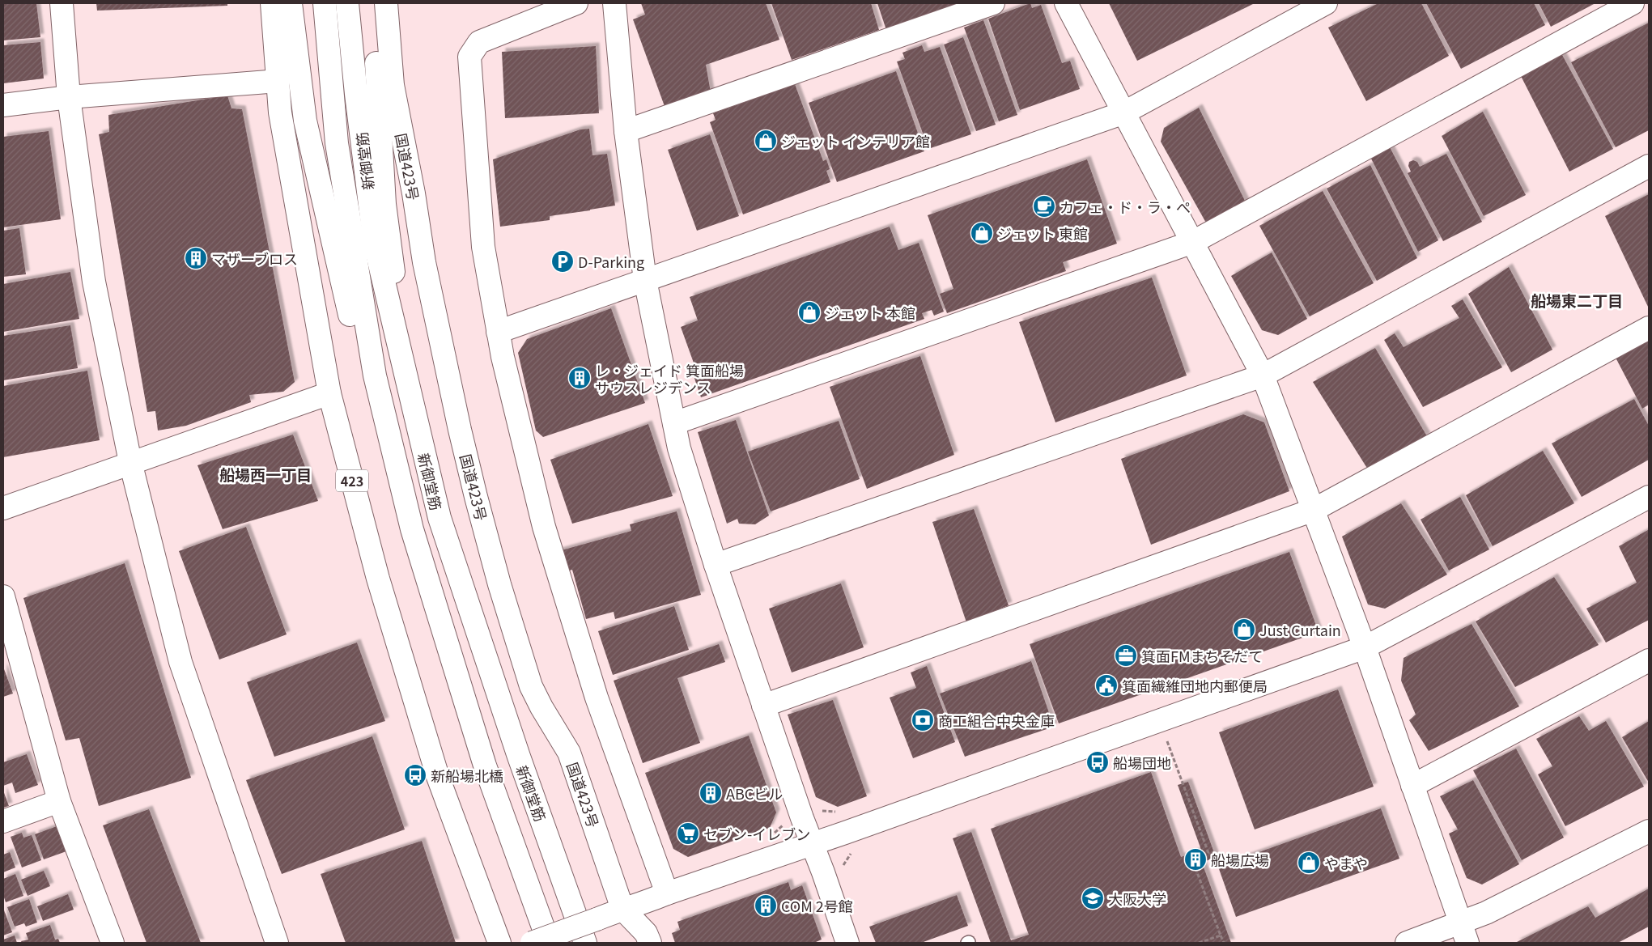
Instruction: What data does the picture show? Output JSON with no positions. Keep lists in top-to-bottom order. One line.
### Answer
{"streets":{"main road":["新御堂筋","国道423号","423"]},"districts":["船場東二丁目","船場西一丁目"],"places":{"shop":["ジェット インテリア館","ジェット 東館","ジェット 本館","Just Curtain","やまや"],"cafe":["カフェ・ド・ラ・ぺ"],"building":["マザーブロス","レ・ジェイド 箕面船場 サウスレジデンス","ABCビル","船場広場","COM 2号館"],"parking":["D-Parking"],"office":["箕面FMまちそだて"],"public building":["箕面繊維団地内郵便局"],"bank":["商工組合中央金庫"],"bus stop":["船場団地","新船場北橋"],"supermarket":["セブン-イレブン"],"school or university":["大阪大学"]}}
